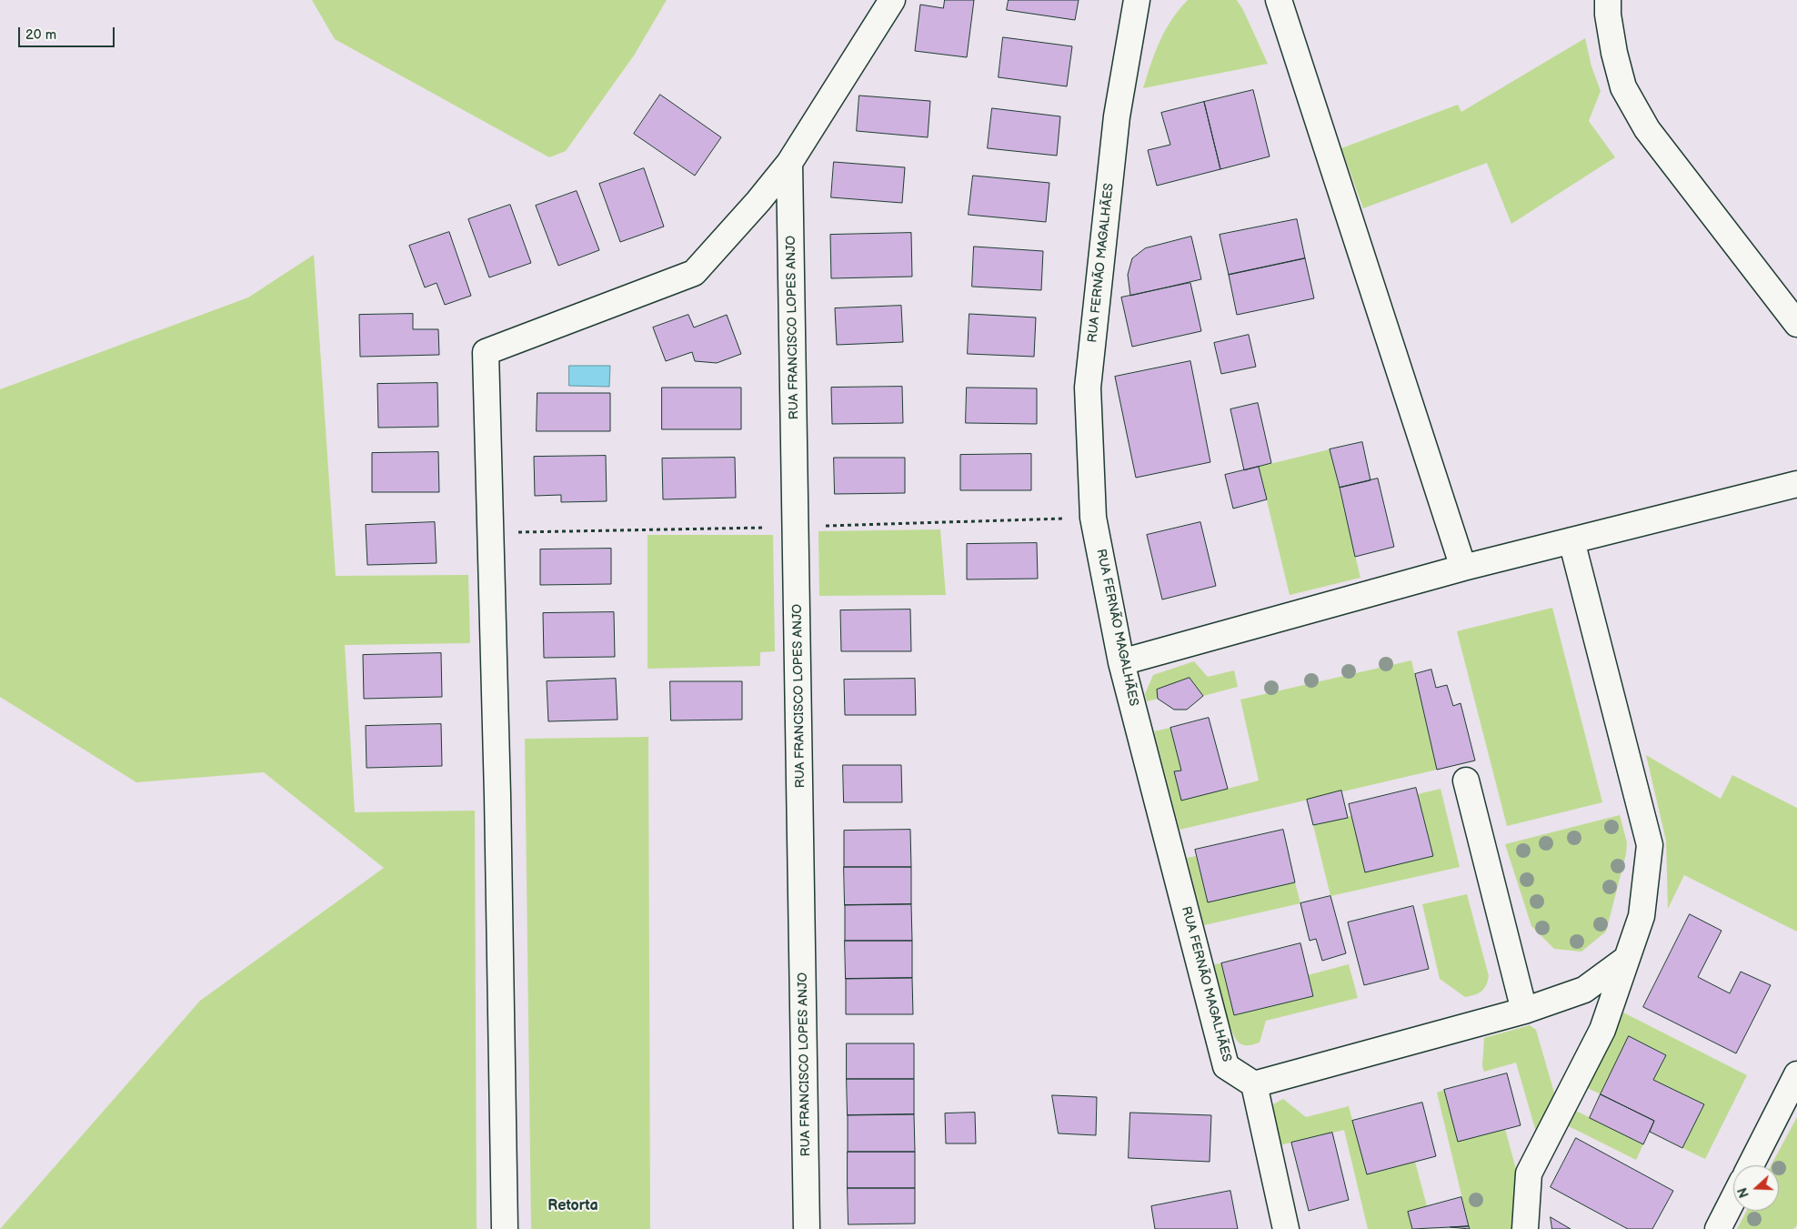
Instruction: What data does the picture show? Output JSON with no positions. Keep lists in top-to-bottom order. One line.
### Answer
{"streets":{"street":["RUA FERNÃO MAGALHÃES","RUA FRANCISCO LOPES ANJO"]},"districts":["Retorta"],"scale_bar":"20 m","north":"left"}
